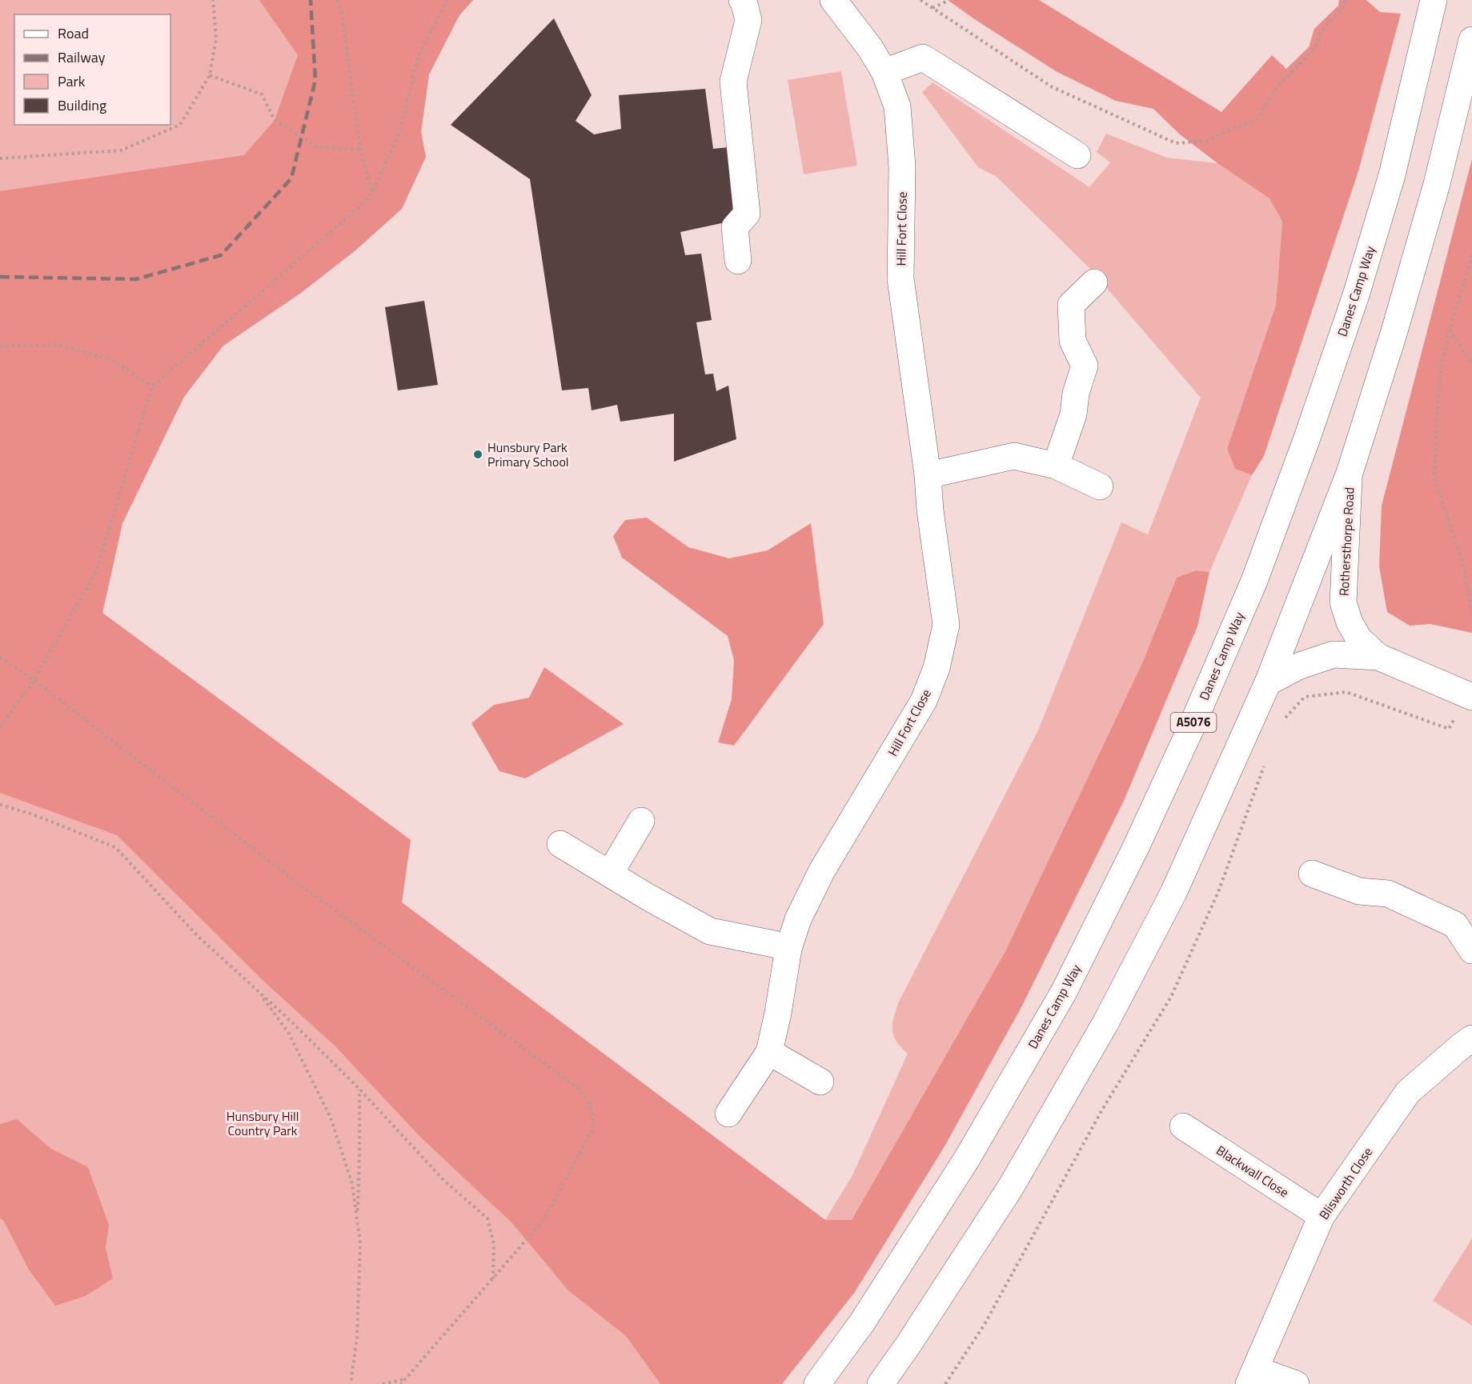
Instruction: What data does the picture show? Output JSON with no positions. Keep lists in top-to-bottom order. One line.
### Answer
{"streets":{"main road":["Hill Fort Close","Danes Camp Way","Rothersthorpe Road","A5076","Blackwall Close","Blisworth Close"]},"crossings":[["Blackwall Close","Blisworth Close"]],"parks":["Hunsbury Hill Country Park"],"places":["Hunsbury Park Primary School"],"legend":["Road","Railway","Park","Building"]}
